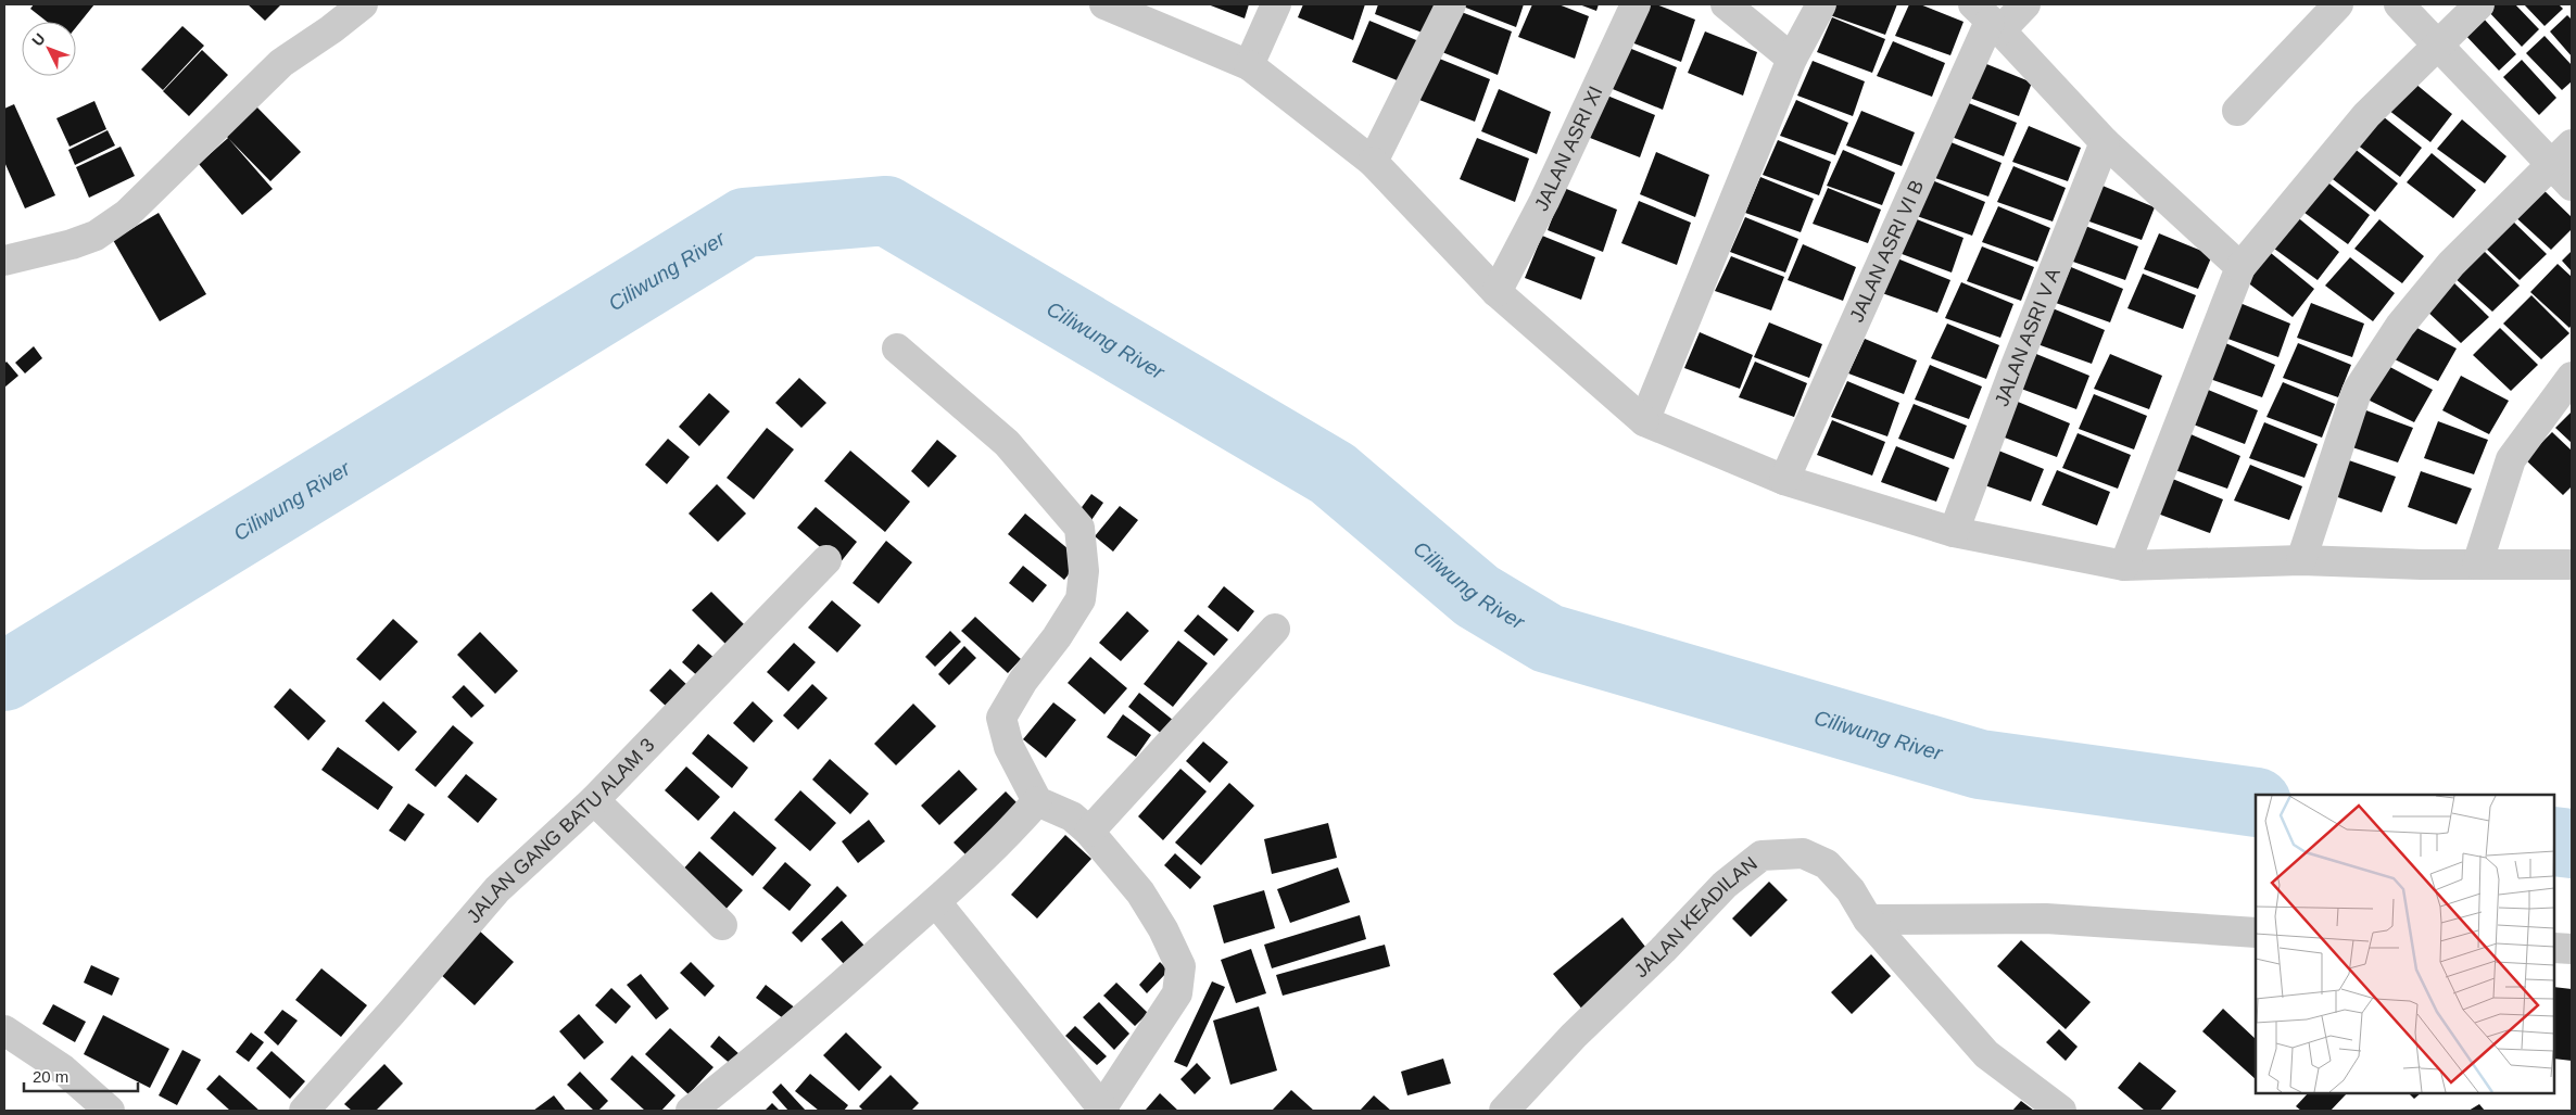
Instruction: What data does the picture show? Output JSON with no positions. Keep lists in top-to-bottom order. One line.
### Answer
{"streets":{"street":["JALAN ASRI XI","JALAN ASRI VI B","JALAN ASRI V A","JALAN GANG BATU ALAM 3","JALAN KEADILAN"]},"water":["Ciliwung River"],"scale_bar":"20 m","north":"top left"}
